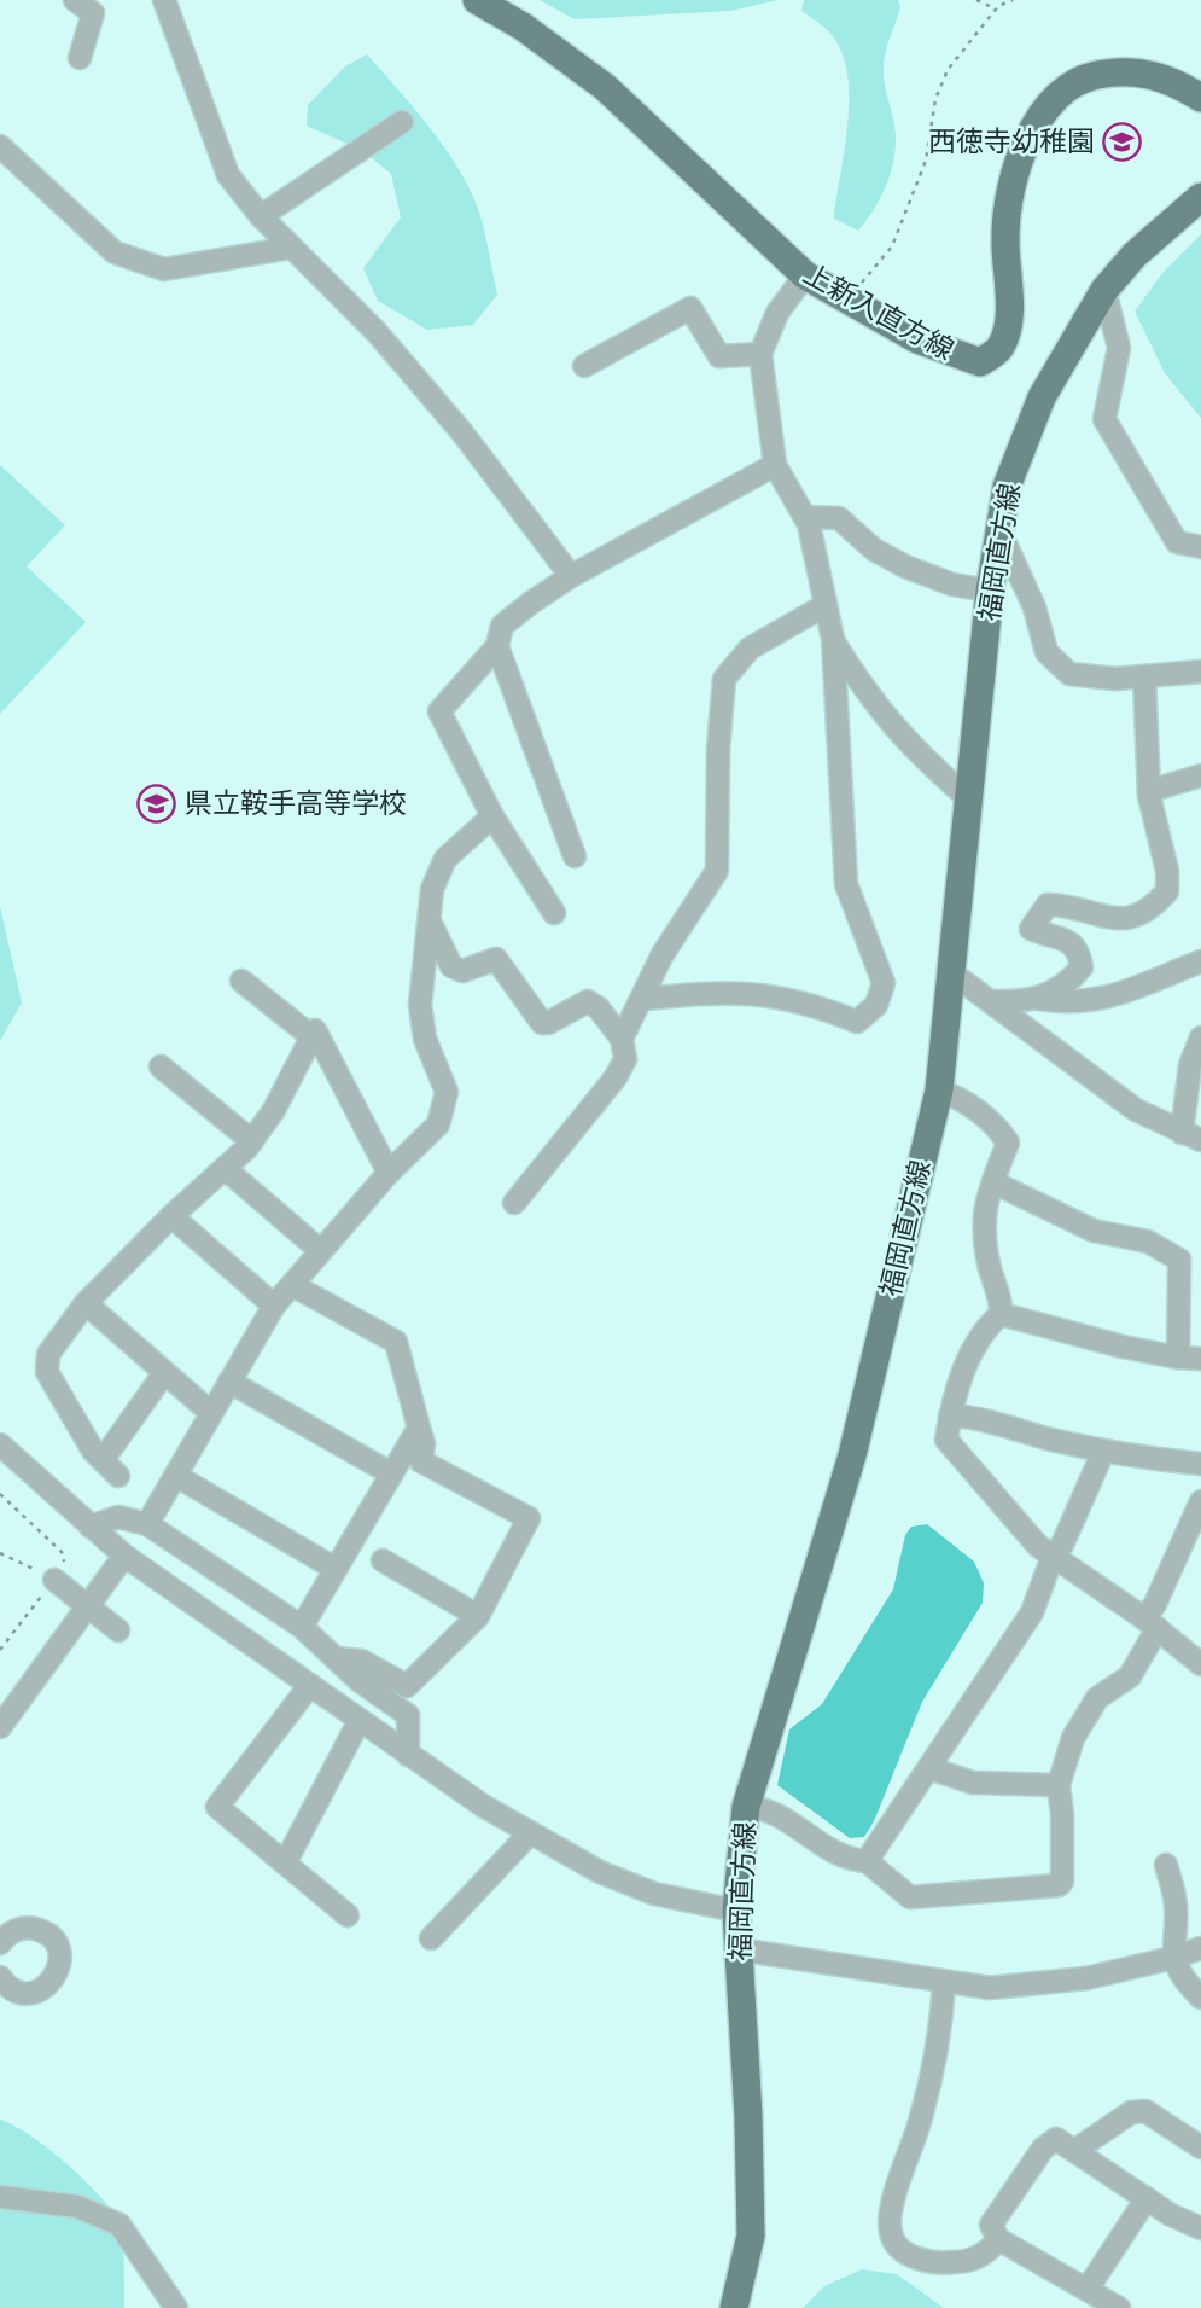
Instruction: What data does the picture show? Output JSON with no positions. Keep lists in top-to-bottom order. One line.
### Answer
{"streets":{"main road":["上新入直方線","福岡直方線"]},"places":{"school or university":["西徳寺幼稚園","県立鞍手高等学校"]}}
